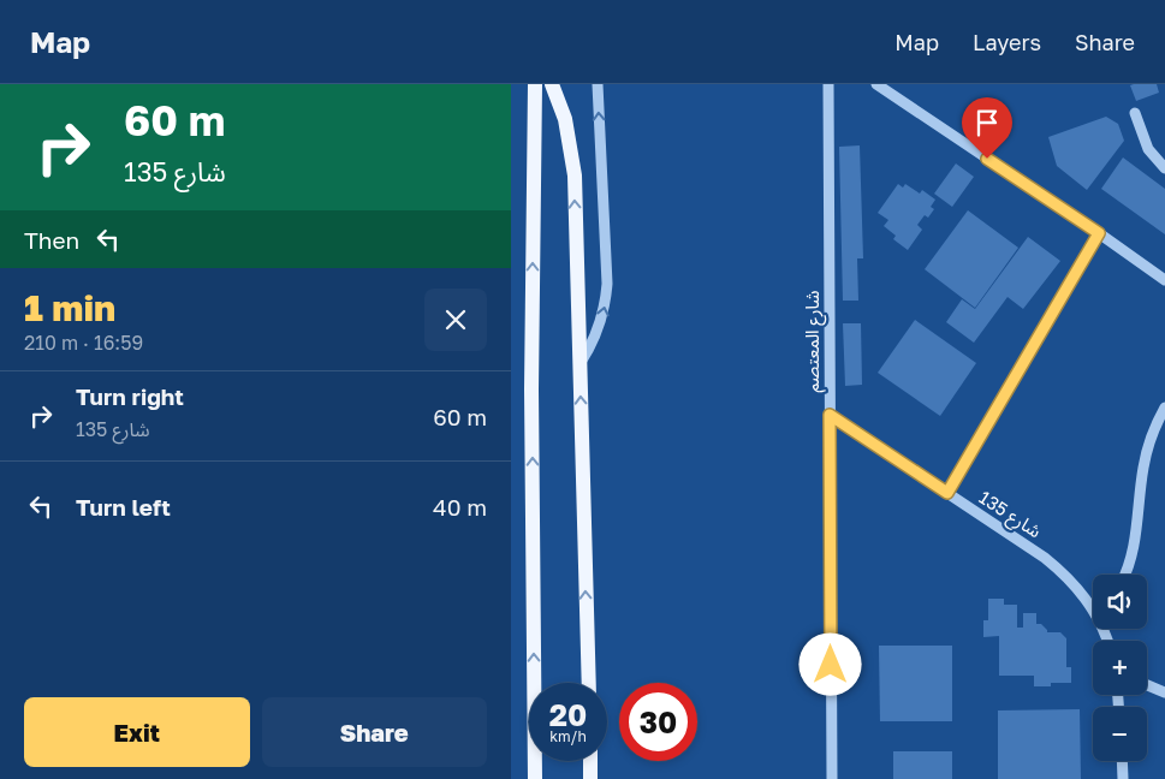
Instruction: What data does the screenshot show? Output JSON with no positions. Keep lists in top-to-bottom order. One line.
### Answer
{"streets":{"street":["شارع المعتصم","شارع 135"]},"crossings":[["شارع المعتصم","شارع 135"]],"page":{"header":"Map","nav":["Map","Layers","Share"],"turn":["60 m","شارع 135"],"then":"Then","heading":["1 min","210 m · 16:59"],"list":[{"name":"Turn right","note":"شارع 135","value":"60 m"},{"name":"Turn left","value":"40 m"}],"map_buttons":["+","−"],"speed":"20 km/h","limit":"30","buttons":["Exit","Share"]}}
